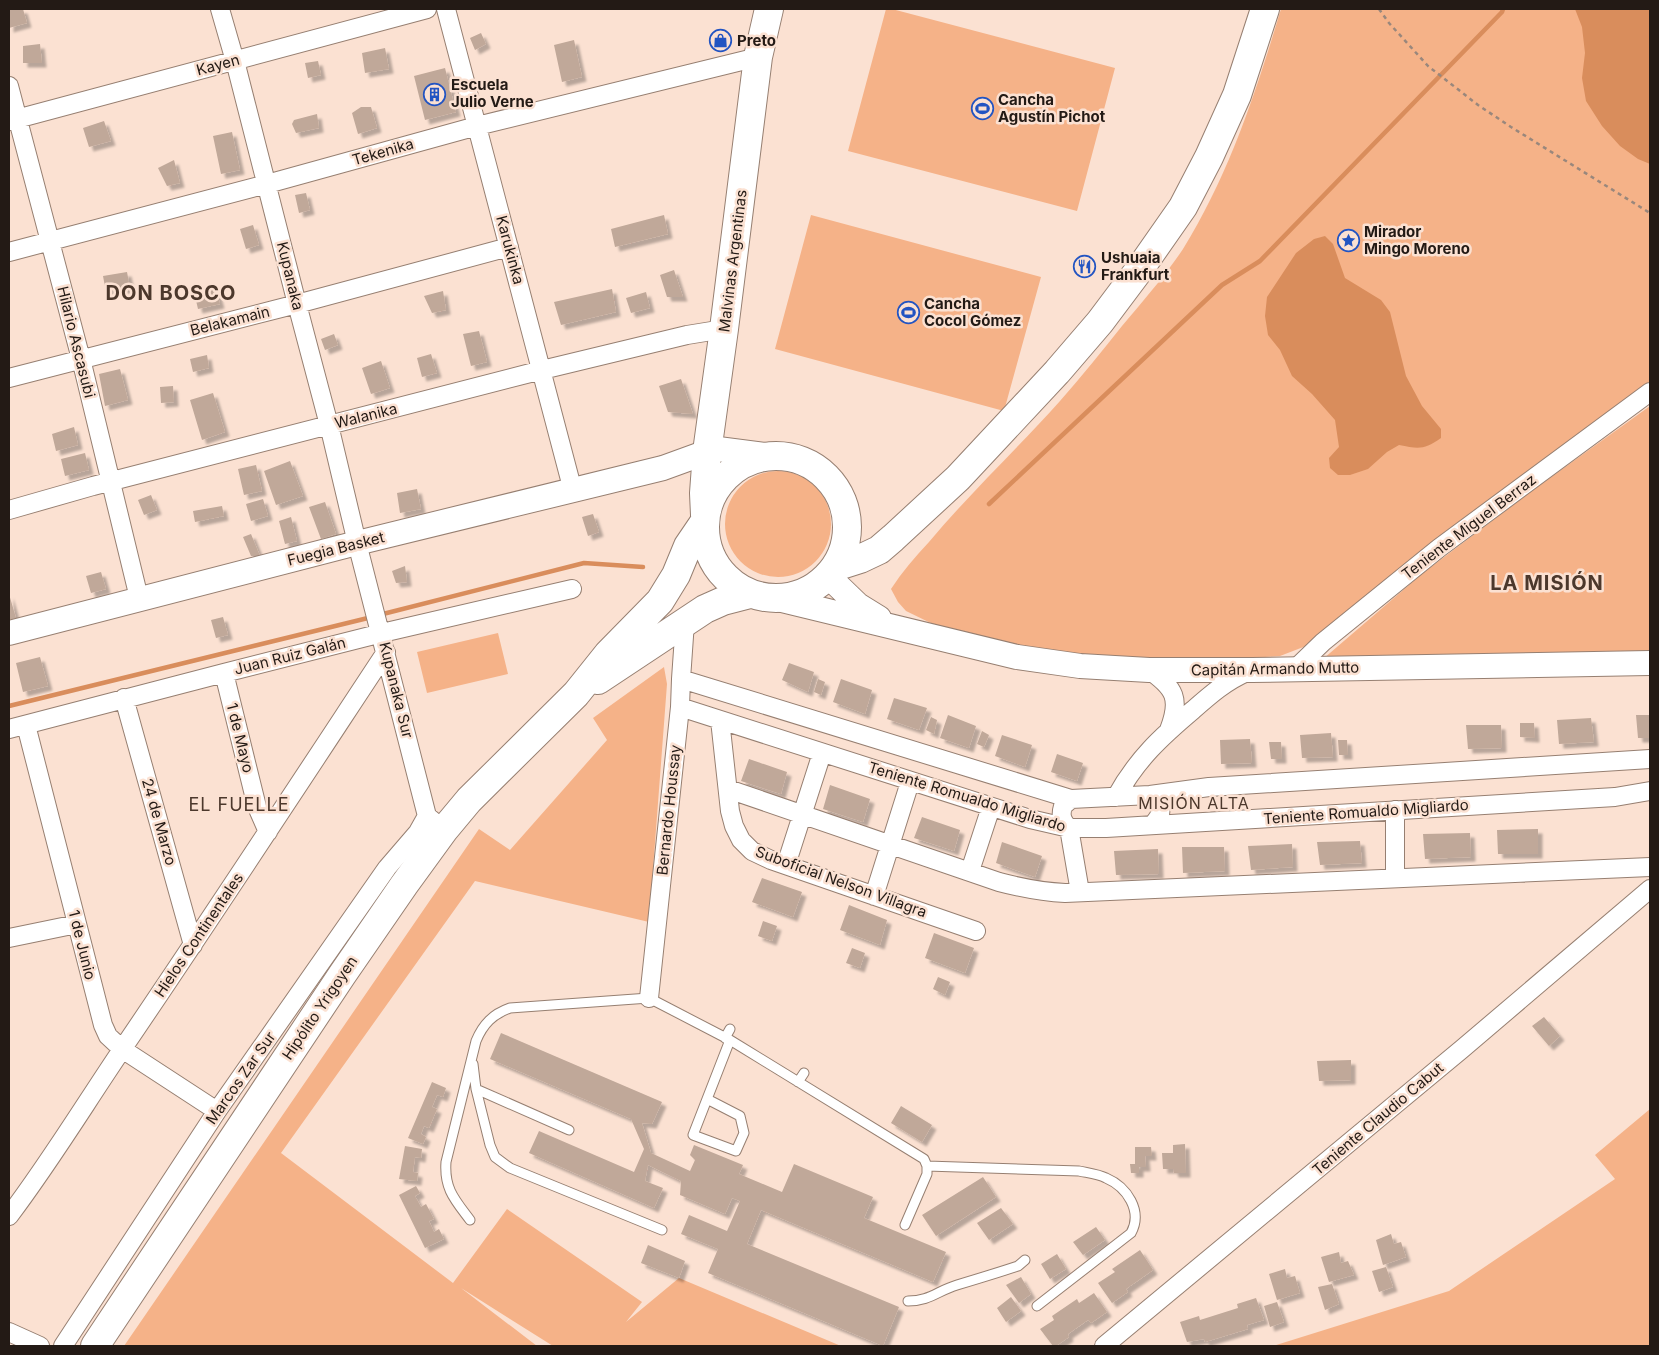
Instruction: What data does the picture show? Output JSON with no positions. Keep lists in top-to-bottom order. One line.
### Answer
{"streets":{"main road":["Malvinas Argentinas","Hipólito Yrigoyen"],"street":["Kayen","Tekenika","Karukinka","Kupanaka","Belakamain","Hilario Ascasubi","Walanika","Teniente Miguel Berraz","Fuegia Basket","Juan Ruiz Galán","Capitán Armando Mutto","Kupanaka Sur","1 de Mayo","Teniente Romualdo Migliardo","Bernardo Houssay","24 de Marzo","Suboficial Nelson Villagra","Hielos Continentales","1 de Junio","Marcos Zar Sur","Teniente Claudio Cabut"]},"crossings":[["Kayen","Kupanaka"],["Kayen","Hilario Ascasubi"],["Tekenika","Karukinka"],["Tekenika","Malvinas Argentinas"],["Tekenika","Kupanaka"],["Tekenika","Hilario Ascasubi"],["Karukinka","Belakamain"],["Karukinka","Walanika"],["Karukinka","Fuegia Basket"],["Malvinas Argentinas","Walanika"],["Malvinas Argentinas","Fuegia Basket"],["Malvinas Argentinas","Capitán Armando Mutto"],["Kupanaka","Belakamain"],["Kupanaka","Walanika"],["Kupanaka","Fuegia Basket"],["Kupanaka","Kupanaka Sur"],["Belakamain","Hilario Ascasubi"],["Hilario Ascasubi","Walanika"],["Hilario Ascasubi","Fuegia Basket"],["Teniente Miguel Berraz","Capitán Armando Mutto"],["Fuegia Basket","Capitán Armando Mutto"],["Fuegia Basket","Kupanaka Sur"],["Juan Ruiz Galán","Kupanaka Sur"],["Juan Ruiz Galán","1 de Mayo"],["Juan Ruiz Galán","24 de Marzo"],["Juan Ruiz Galán","1 de Junio"],["Kupanaka Sur","Hielos Continentales"],["Kupanaka Sur","Hipólito Yrigoyen"],["Kupanaka Sur","Marcos Zar Sur"],["1 de Mayo","Hielos Continentales"],["Teniente Romualdo Migliardo","Bernardo Houssay"],["Teniente Romualdo Migliardo","Suboficial Nelson Villagra"],["24 de Marzo","Hielos Continentales"],["Hielos Continentales","1 de Junio"],["1 de Junio","Marcos Zar Sur"],["Hipólito Yrigoyen","Marcos Zar Sur"]],"districts":["DON BOSCO","LA MISIÓN","MISIÓN ALTA","EL FUELLE"],"places":{"shop":["Preto"],"building":["Escuela Julio Verne"],"sports":["Cancha Agustín Pichot","Cancha Cocol Gómez"],"place":["Mirador Mingo Moreno"],"restaurant":["Ushuaia Frankfurt"]}}
